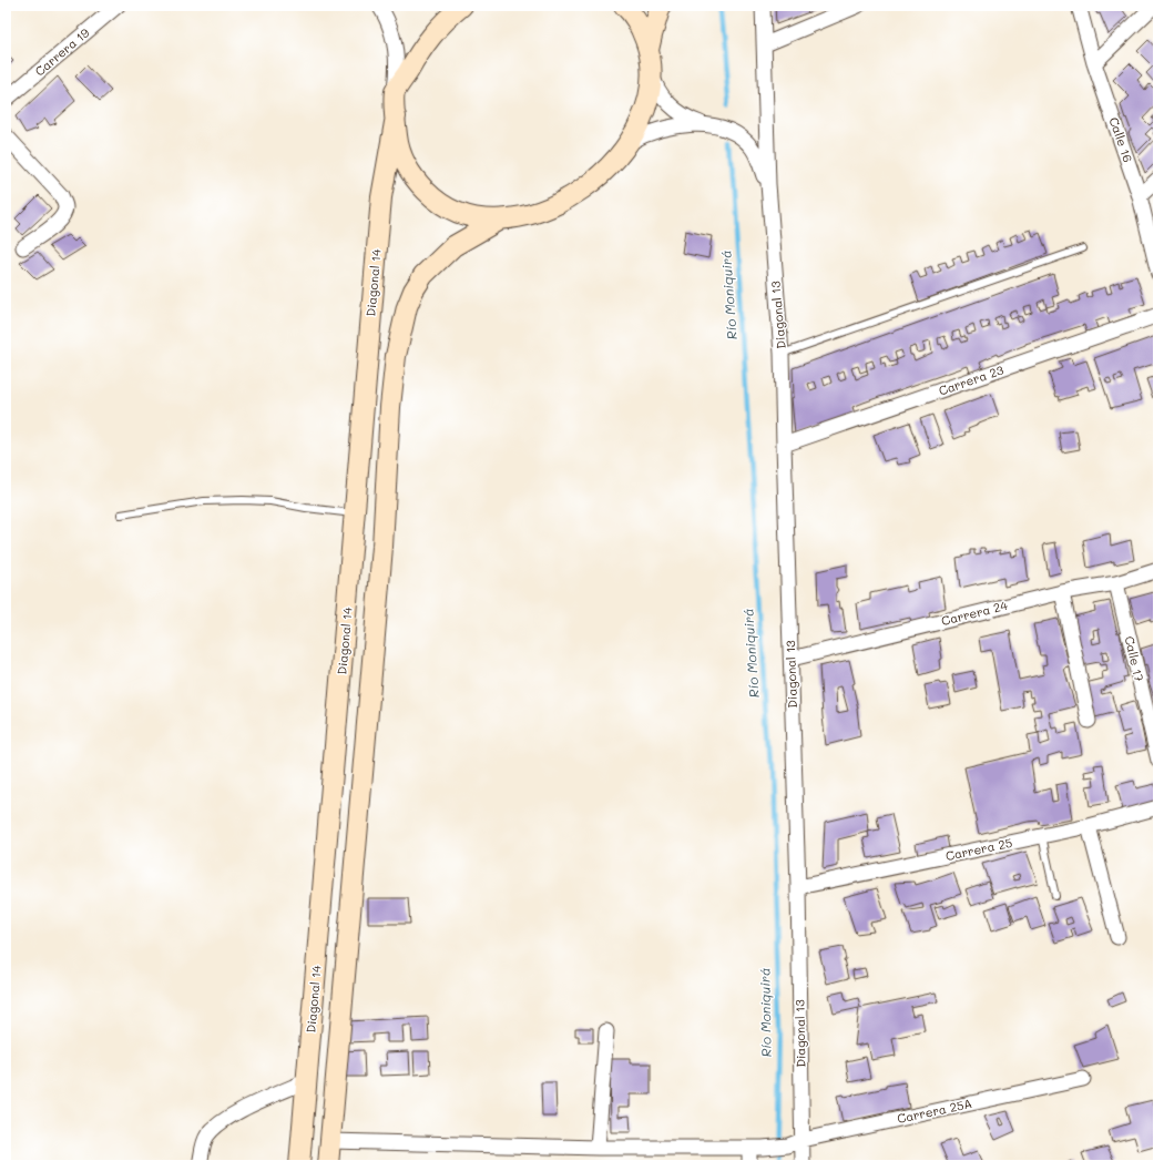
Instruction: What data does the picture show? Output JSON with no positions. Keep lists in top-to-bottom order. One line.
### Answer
{"streets":{"street":["Carrera 19","Calle 16","Diagonal 14","Diagonal 13","Carrera 23","Carrera 24","Calle 17","Carrera 25","Carrera 25A"]},"crossings":[["Diagonal 13","Carrera 23"],["Diagonal 13","Carrera 24"],["Diagonal 13","Carrera 25"],["Diagonal 13","Carrera 25A"],["Carrera 24","Calle 17"]],"water":["Río Moniquirá"]}
